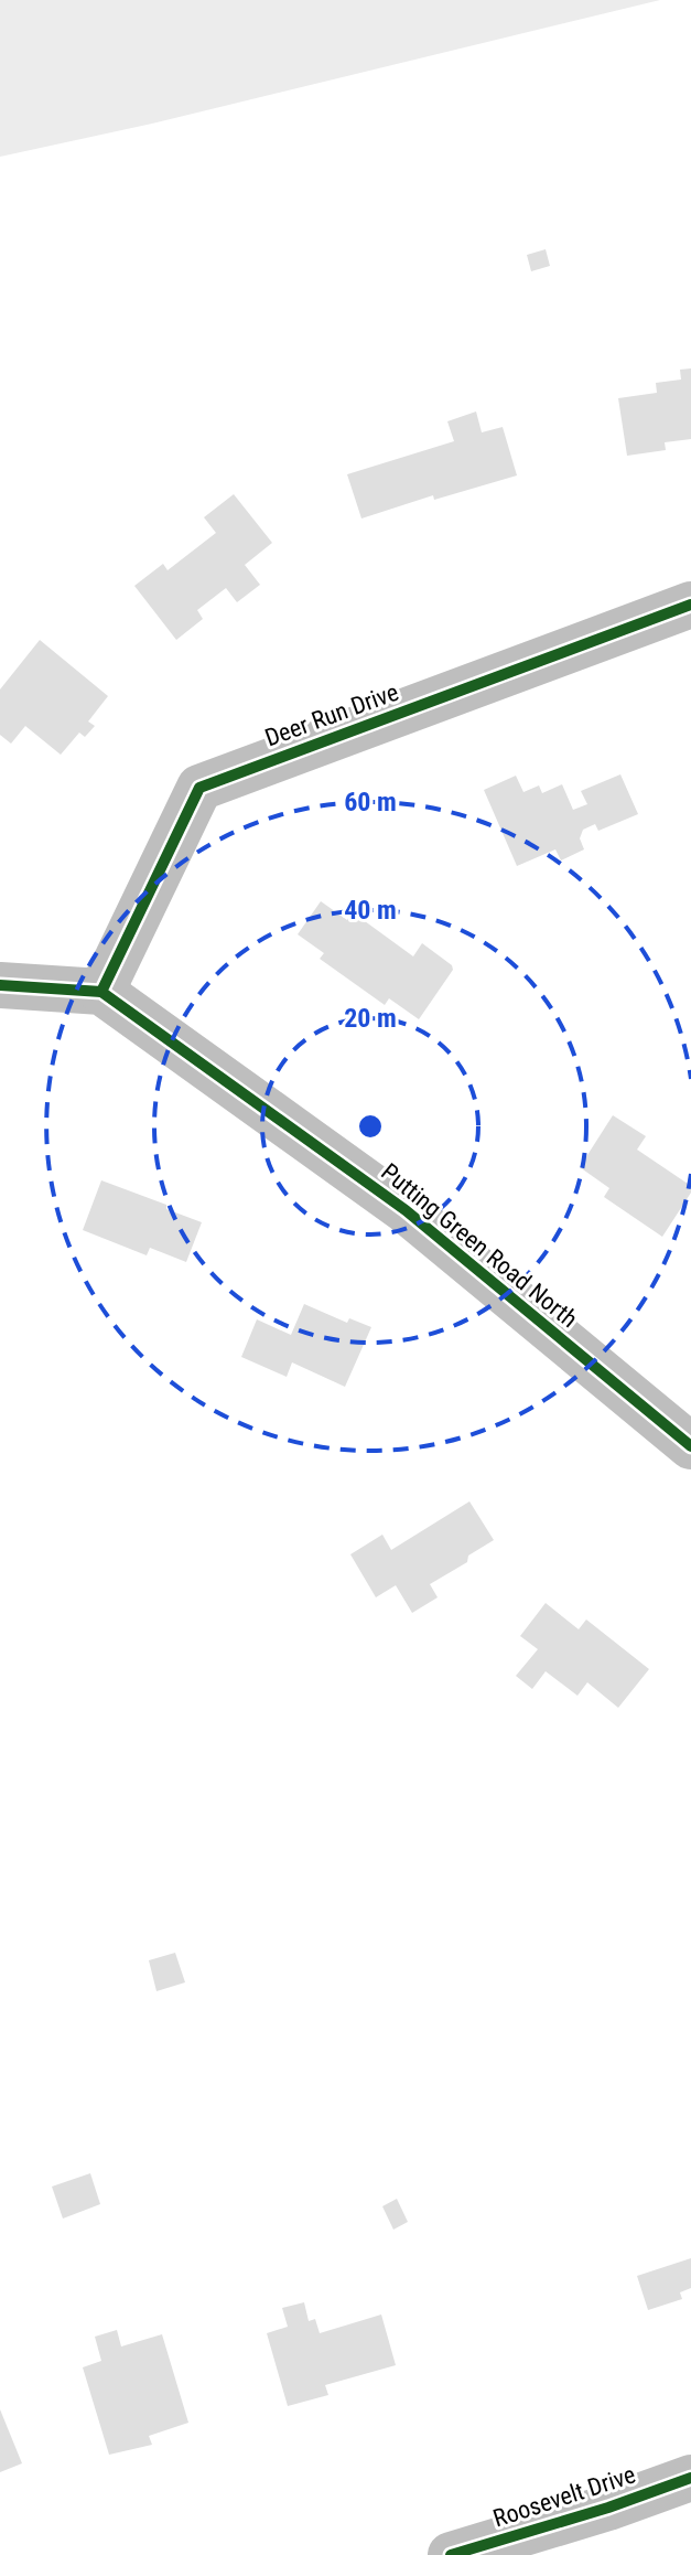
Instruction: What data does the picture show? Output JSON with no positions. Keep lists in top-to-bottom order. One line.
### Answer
{"streets":{"street":["Deer Run Drive","Putting Green Road North","Roosevelt Drive"]},"crossings":[["Deer Run Drive","Putting Green Road North"]],"rings":["60 m","40 m","20 m"]}
